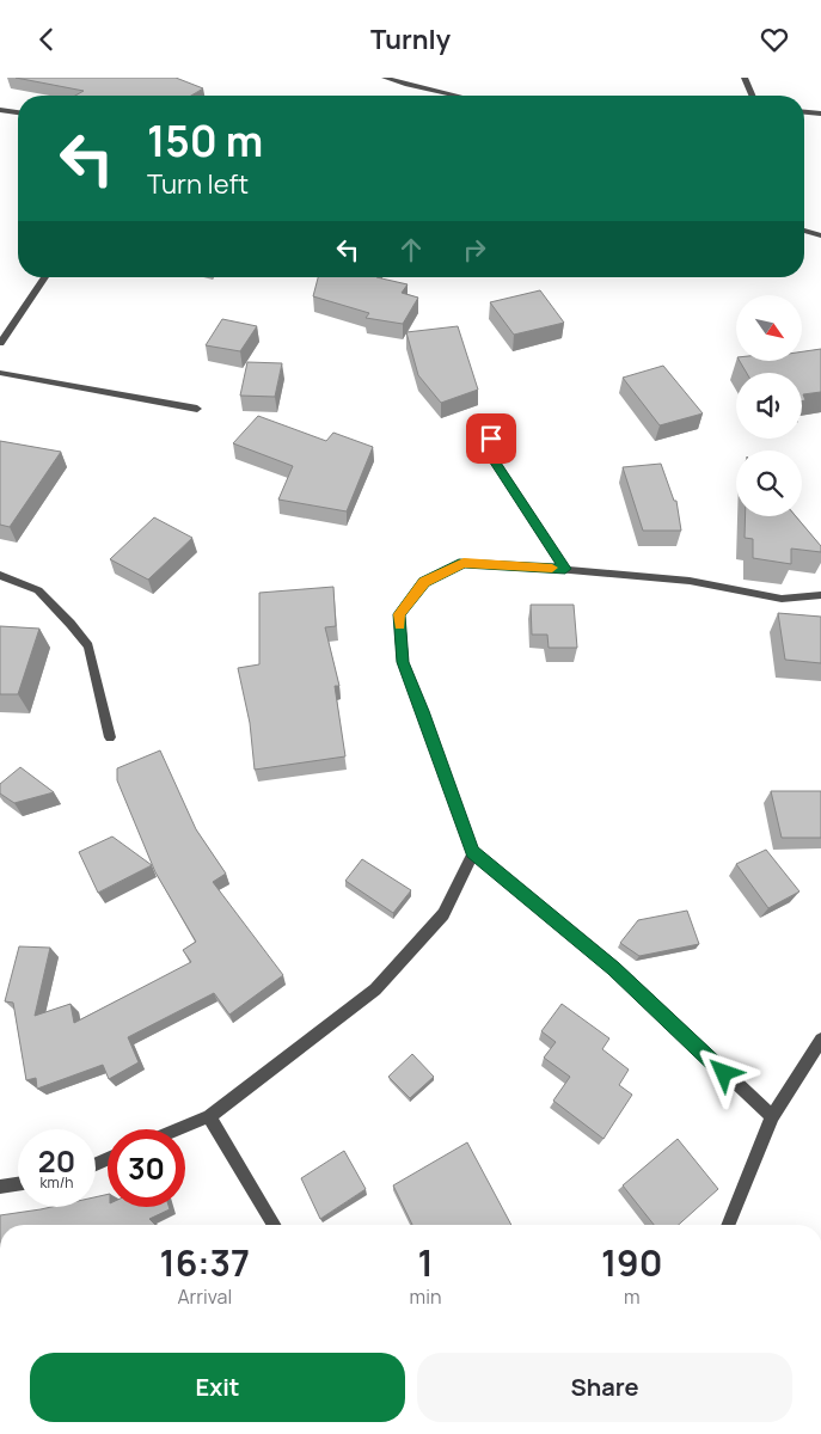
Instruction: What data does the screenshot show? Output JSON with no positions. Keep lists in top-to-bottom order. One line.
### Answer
{"north":"bottom right","page":{"header":"Turnly","turn":["150 m","Turn left"],"speed":"20 km/h","limit":"30","eta":["16:37","Arrival","1","min","190","m"],"buttons":["Exit","Share"]}}
